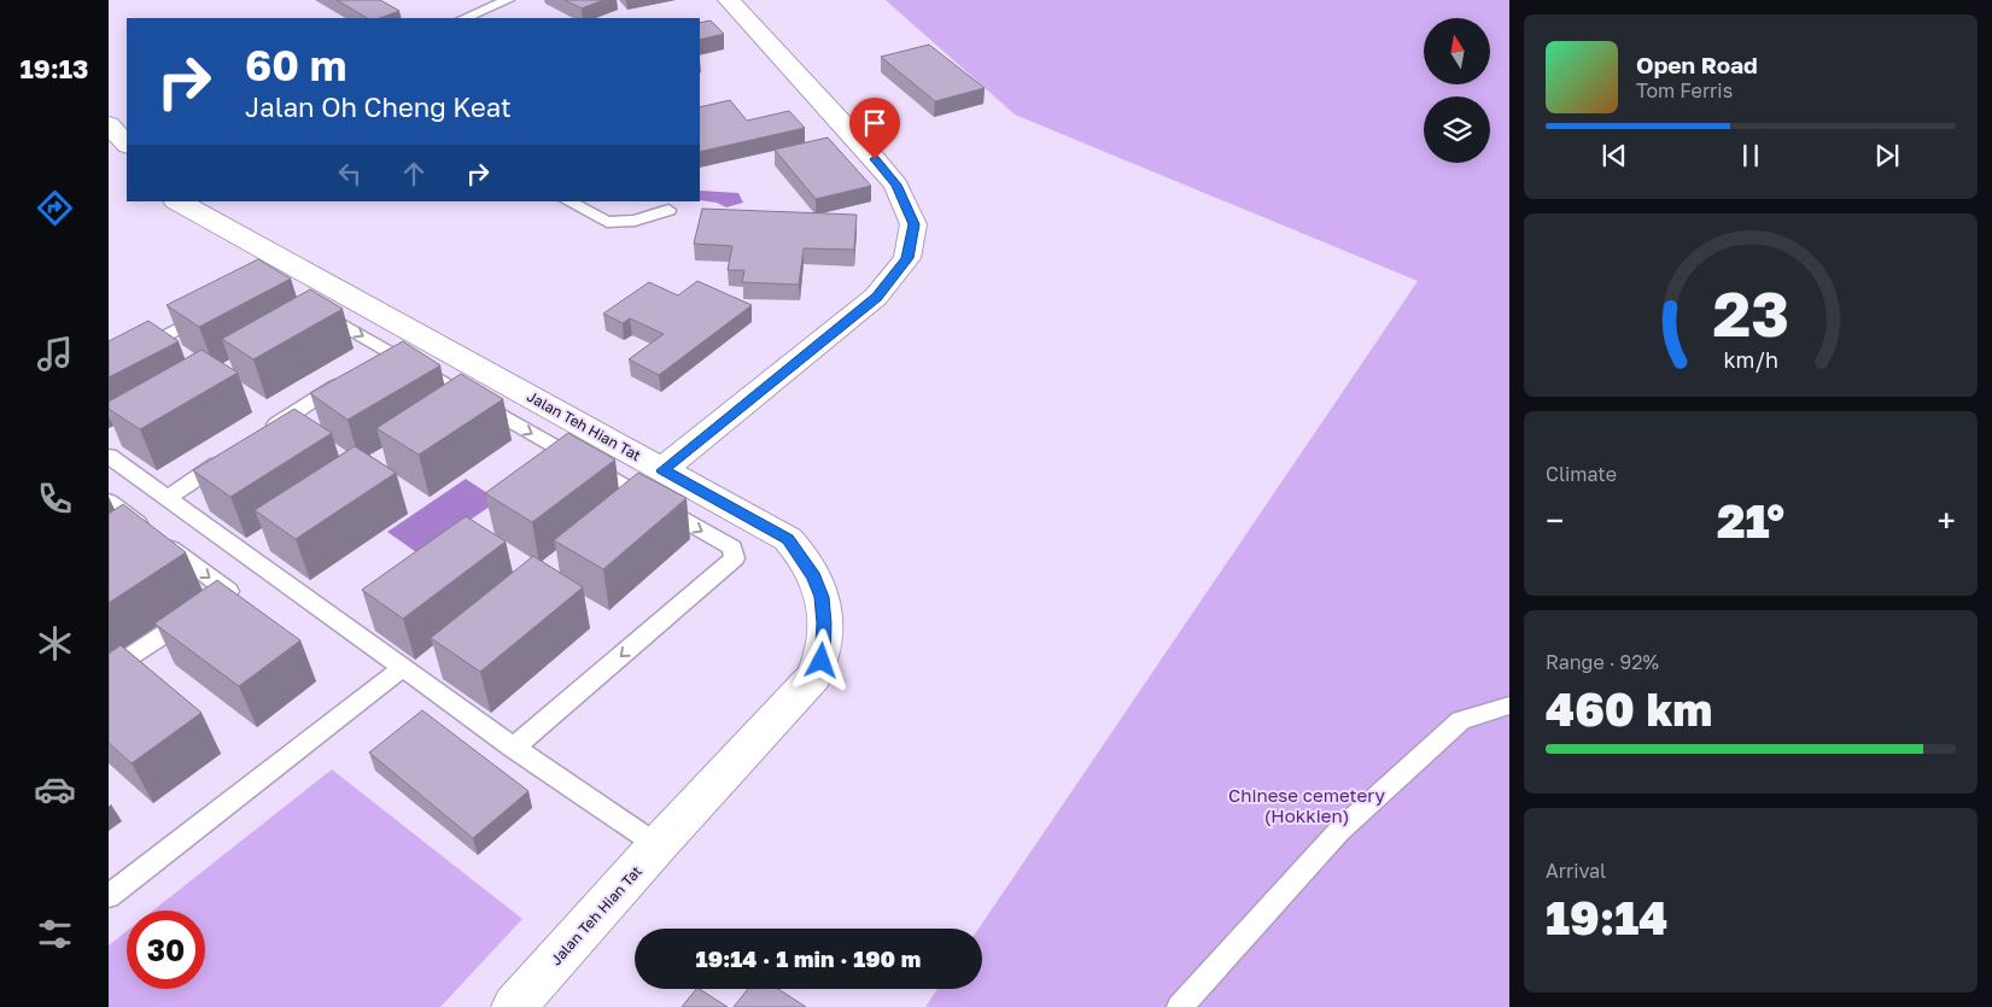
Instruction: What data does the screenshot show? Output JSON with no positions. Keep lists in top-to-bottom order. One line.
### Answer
{"streets":{"street":["Jalan Teh Hian Tat"]},"parks":["Chinese cemetery (Hokkien)"],"north":"top","page":{"tabs":"19:13","turn":["60 m","Jalan Oh Cheng Keat"],"song":["Open Road","Tom Ferris"],"tile":["Climate",["Range · 92%","460 km"],["Arrival","19:14"]],"heat":["−","21°","+"],"limit":"30","trip":"19:14 · 1 min · 190 m","gauge":["23","km/h"]}}
